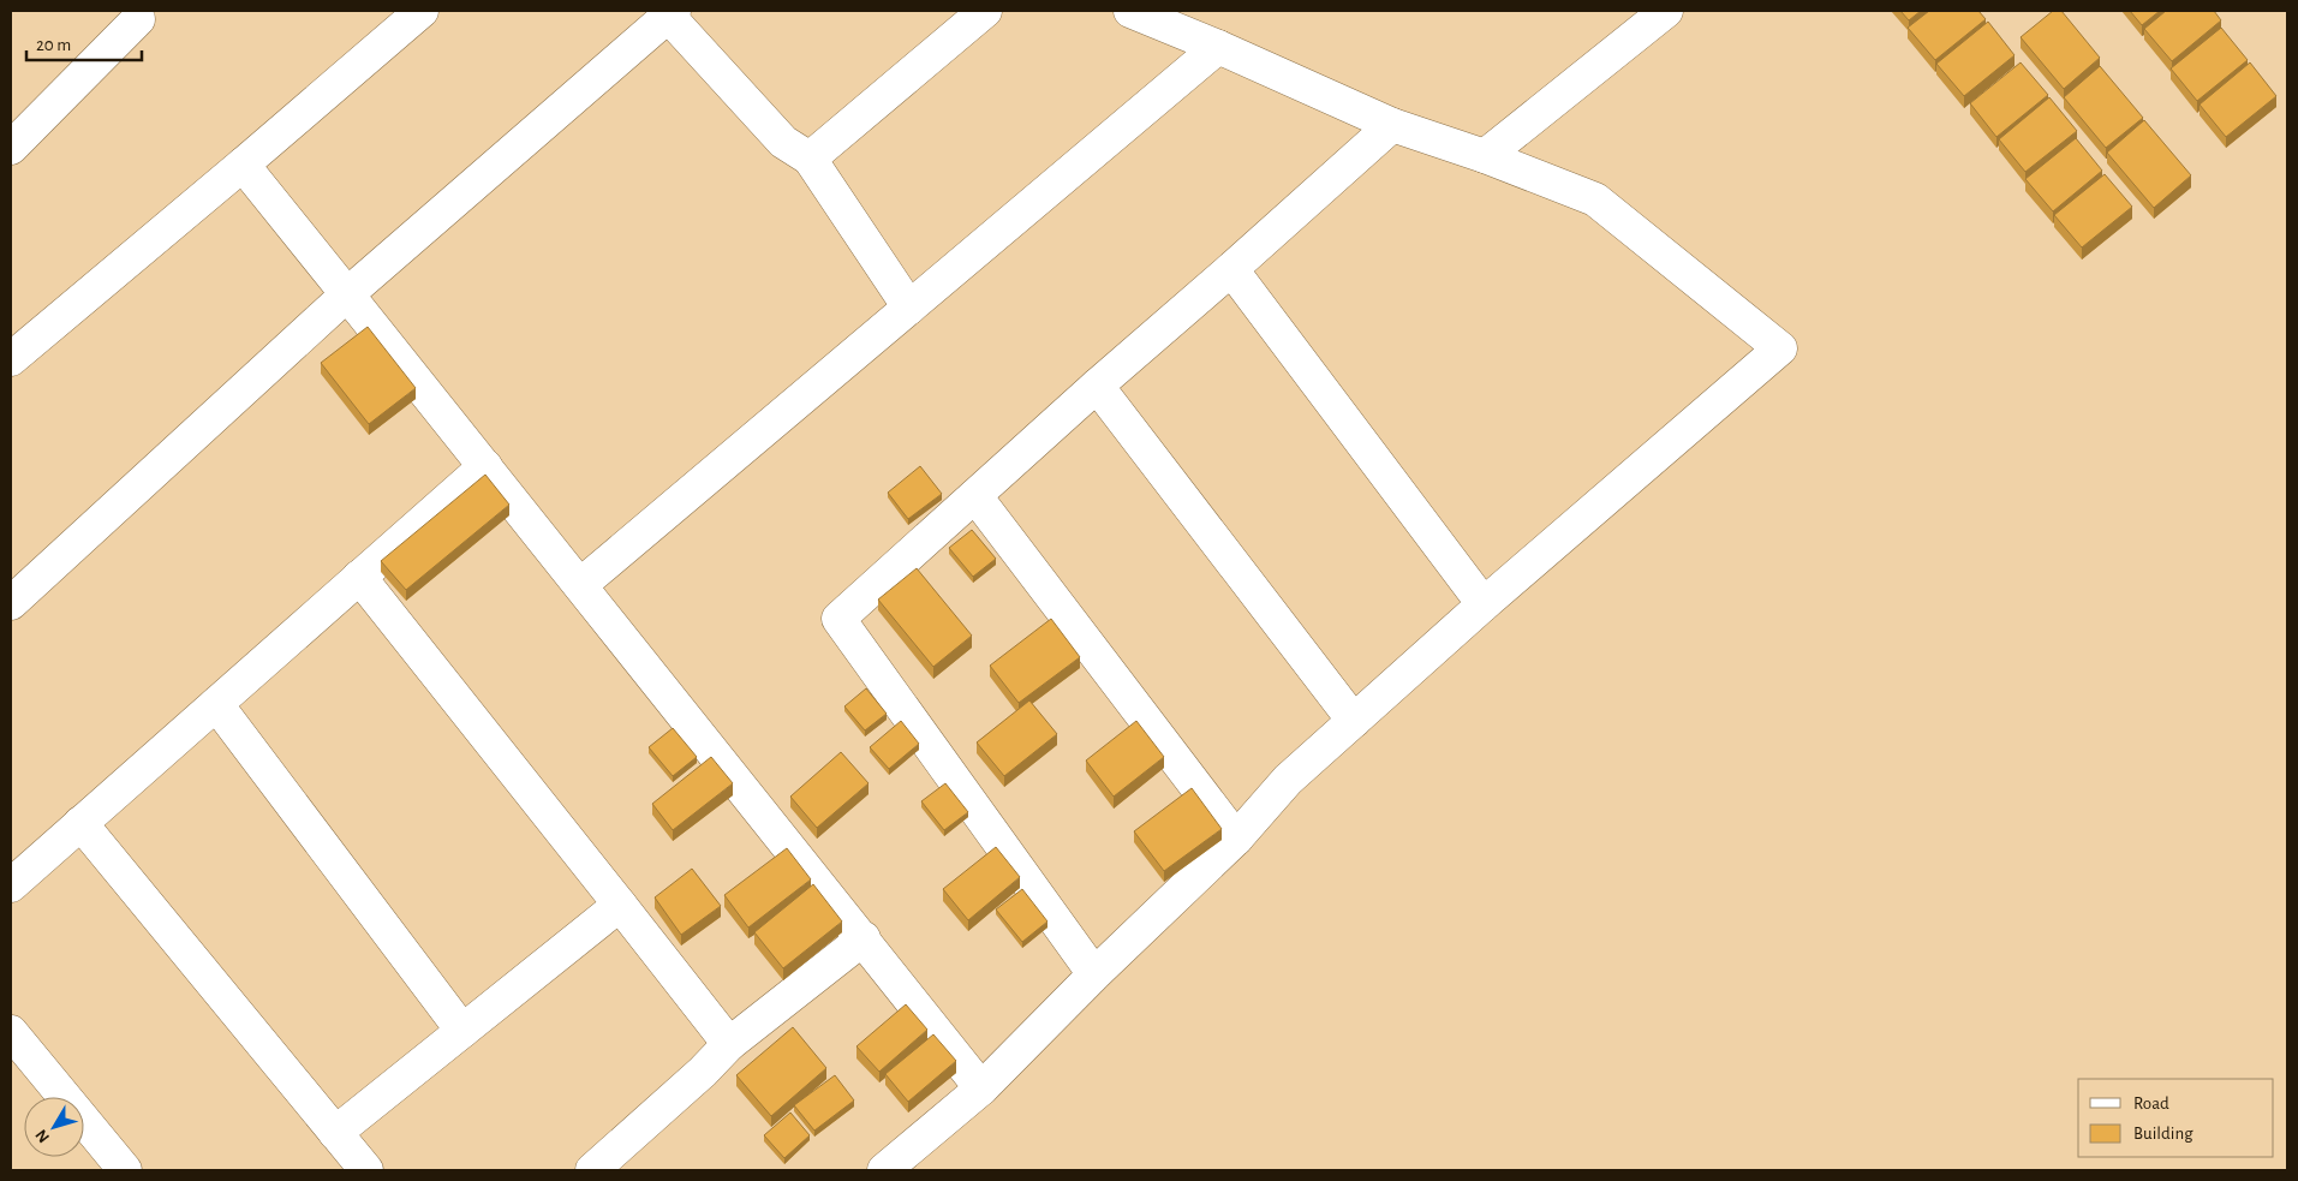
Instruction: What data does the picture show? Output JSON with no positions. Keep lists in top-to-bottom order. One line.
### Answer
{"legend":["Road","Building"],"scale_bar":"20 m","north":"bottom left"}
